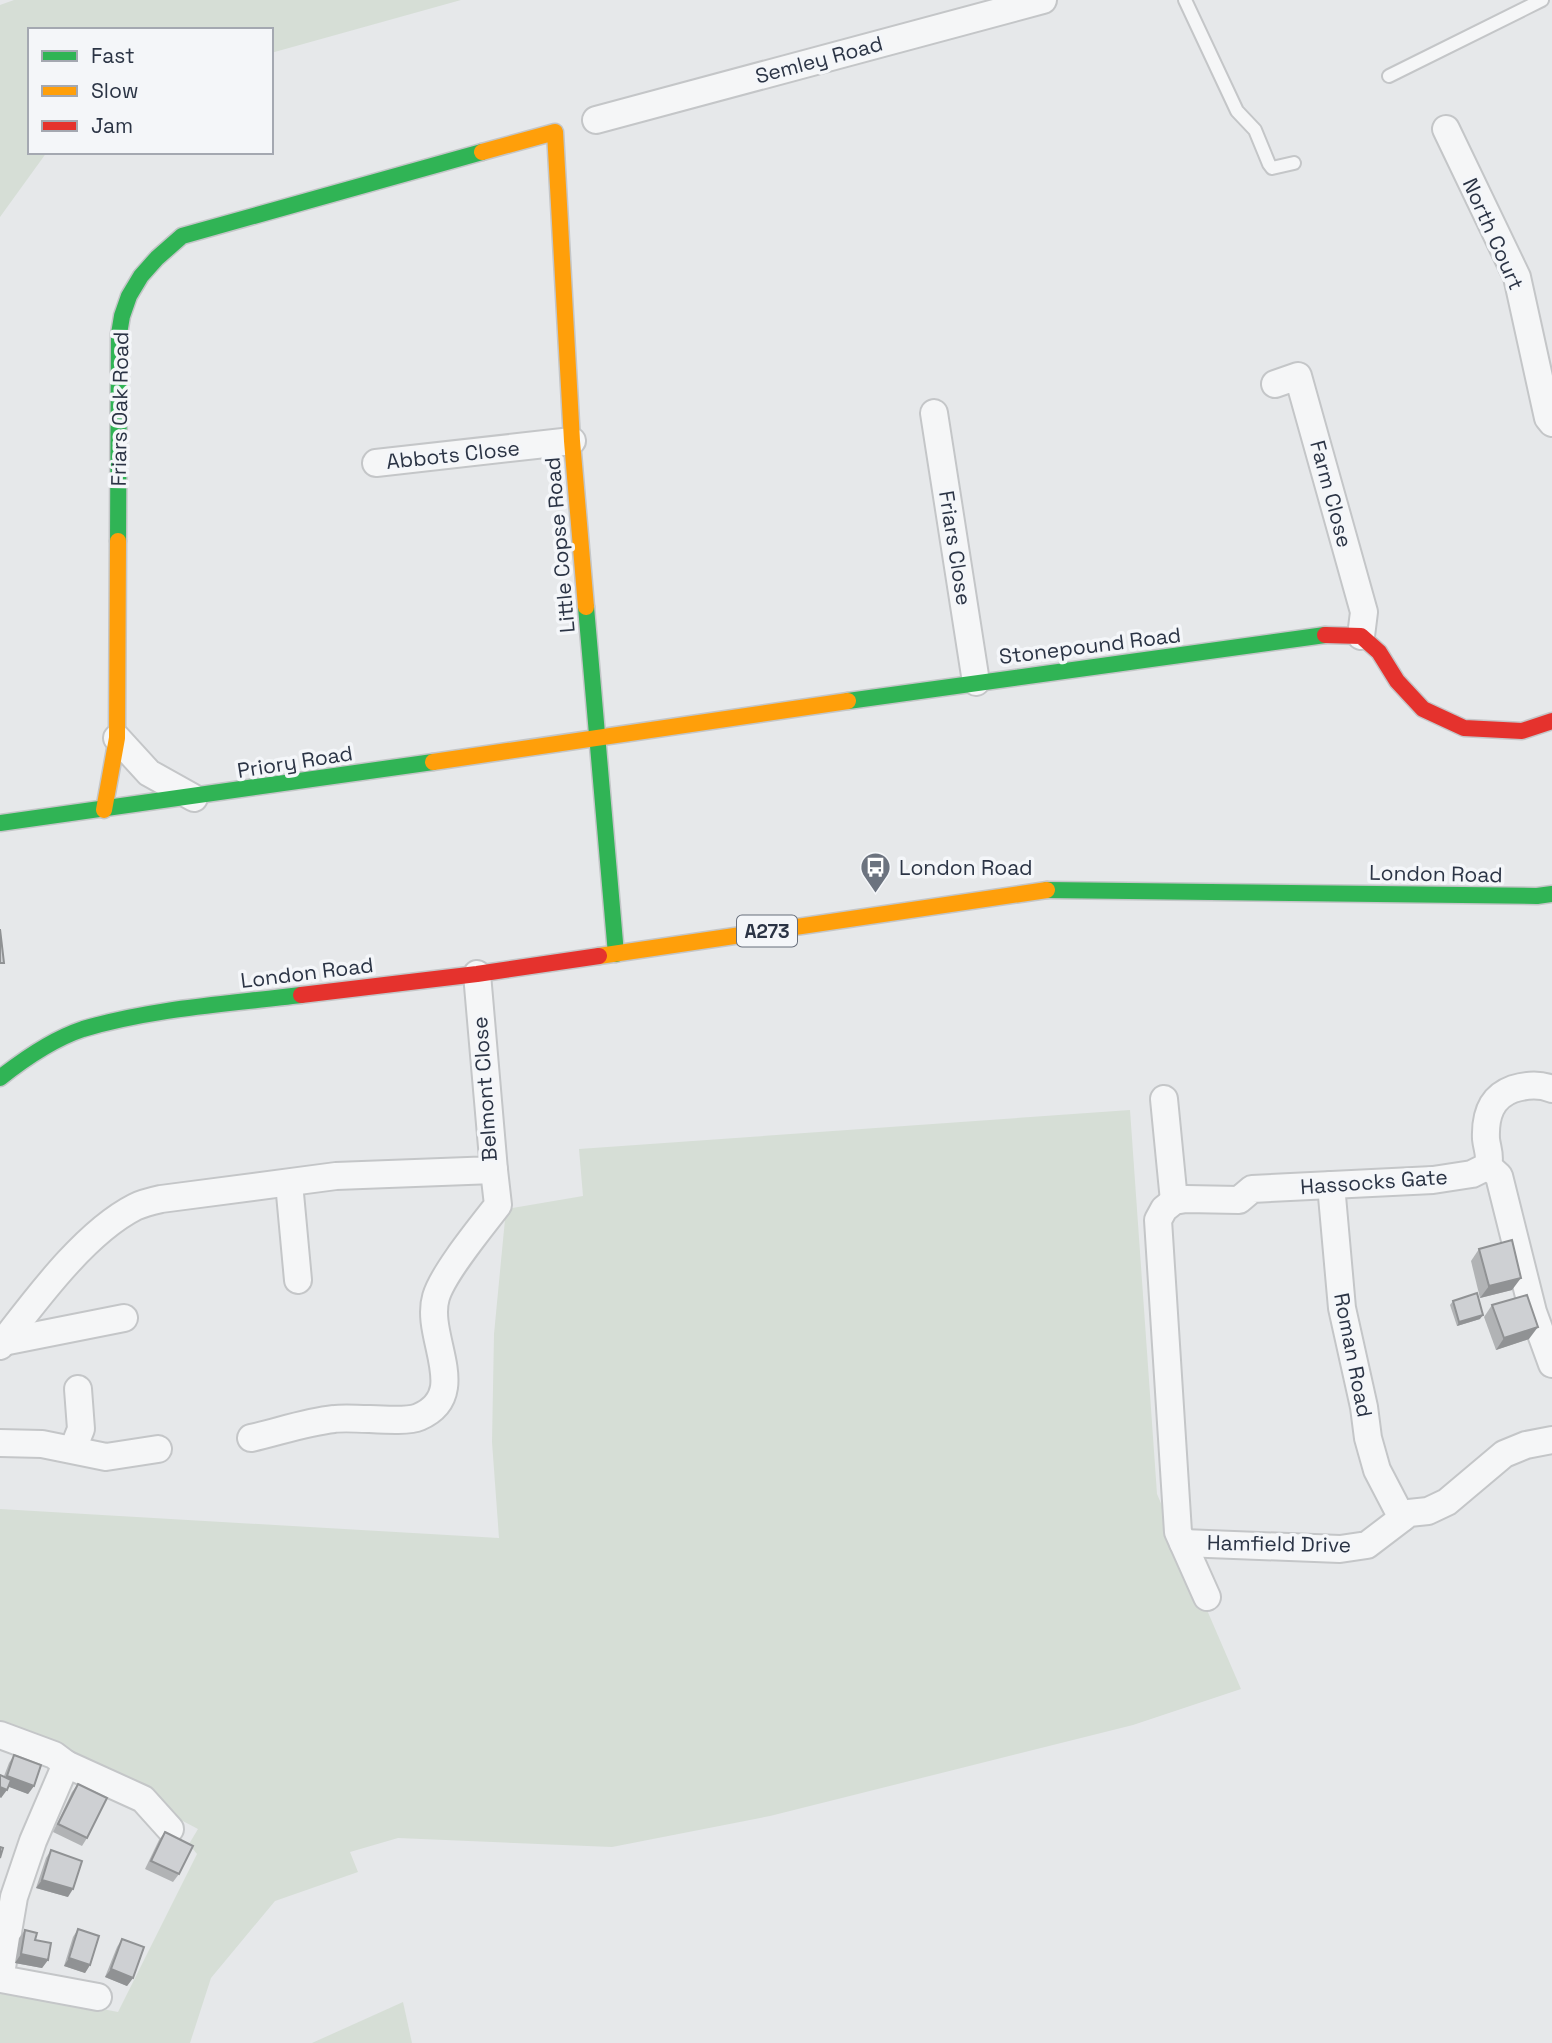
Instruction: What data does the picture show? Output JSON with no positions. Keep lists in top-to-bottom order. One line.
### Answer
{"streets":{"street":["Semley Road","North Court","Friars Oak Road","Abbots Close","Farm Close","Little Copse Road","Friars Close","Stonepound Road","Priory Road","London Road","A273","Belmont Close","Hassocks Gate","Roman Road","Hamfield Drive"]},"crossings":[["Friars Oak Road","Little Copse Road"],["Friars Oak Road","Priory Road"],["Abbots Close","Little Copse Road"],["Farm Close","Stonepound Road"],["Little Copse Road","Stonepound Road"],["Little Copse Road","Priory Road"],["Little Copse Road","London Road"],["Friars Close","Stonepound Road"],["Stonepound Road","Priory Road"],["London Road","Belmont Close"],["Hassocks Gate","Roman Road"],["Roman Road","Hamfield Drive"]],"places":{"bus stop":["London Road"]},"legend":["Fast","Slow","Jam"]}
